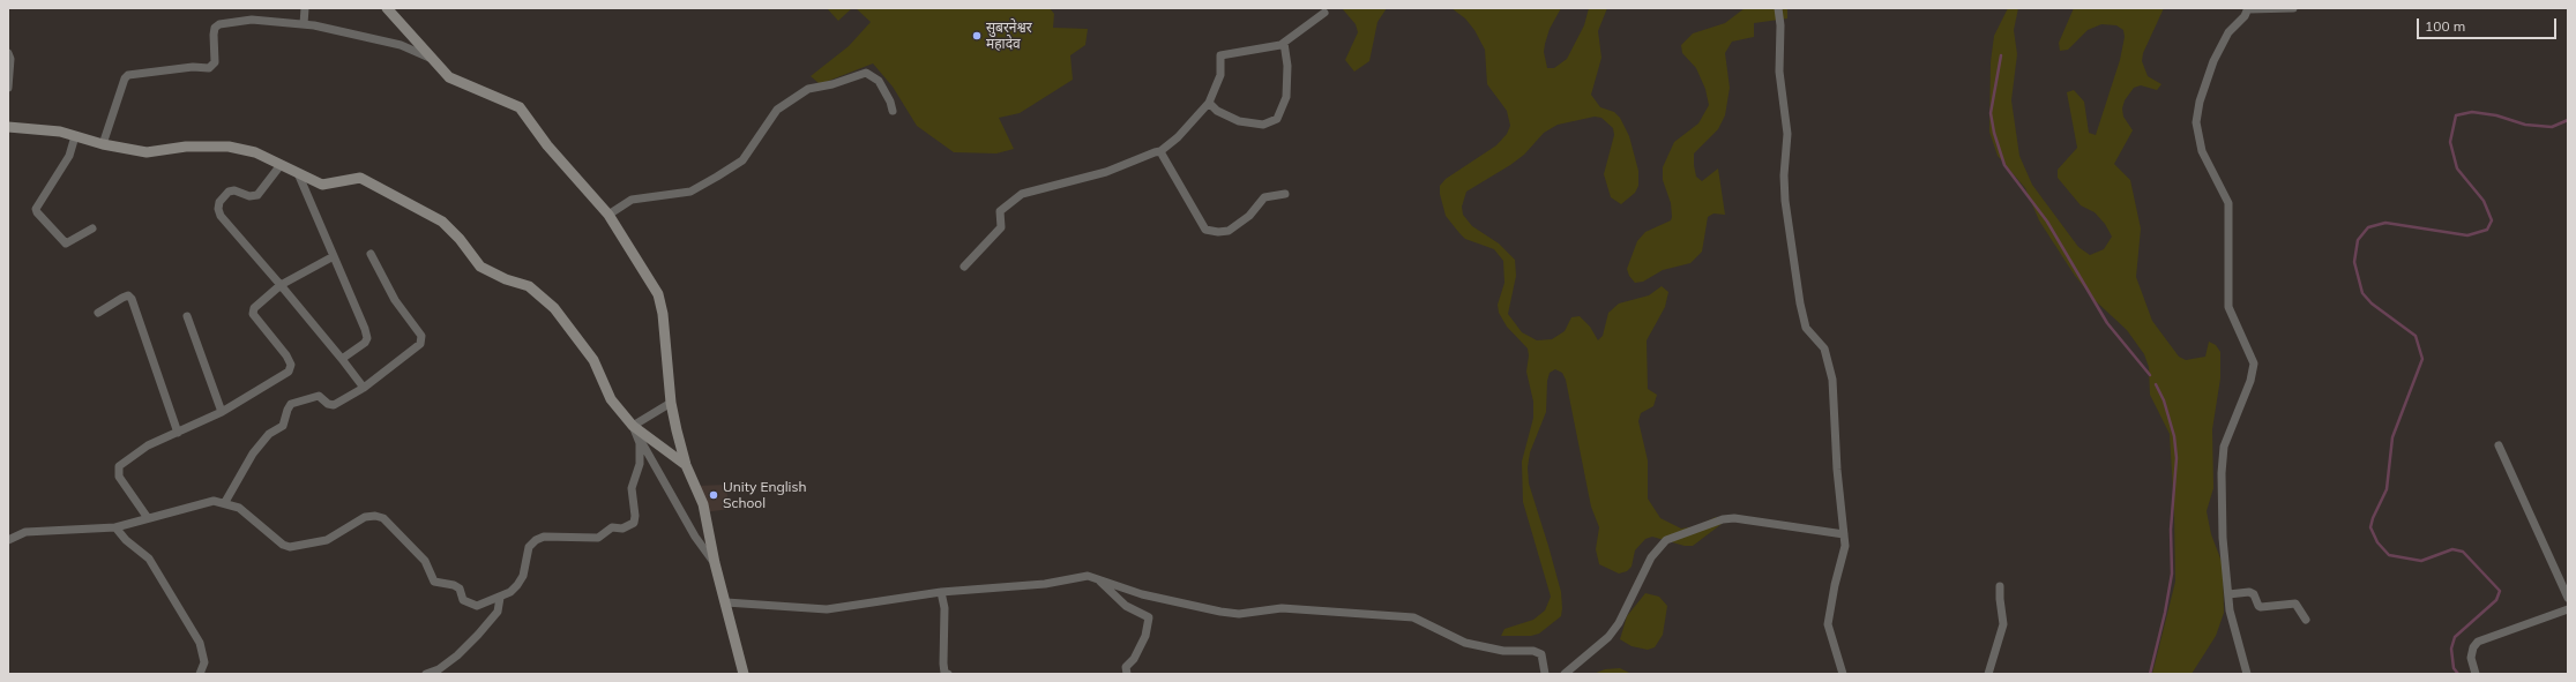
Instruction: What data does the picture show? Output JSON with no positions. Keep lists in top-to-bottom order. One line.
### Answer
{"places":["सुबरनेश्वर महादेव","Unity English School"],"scale_bar":"100 m"}
